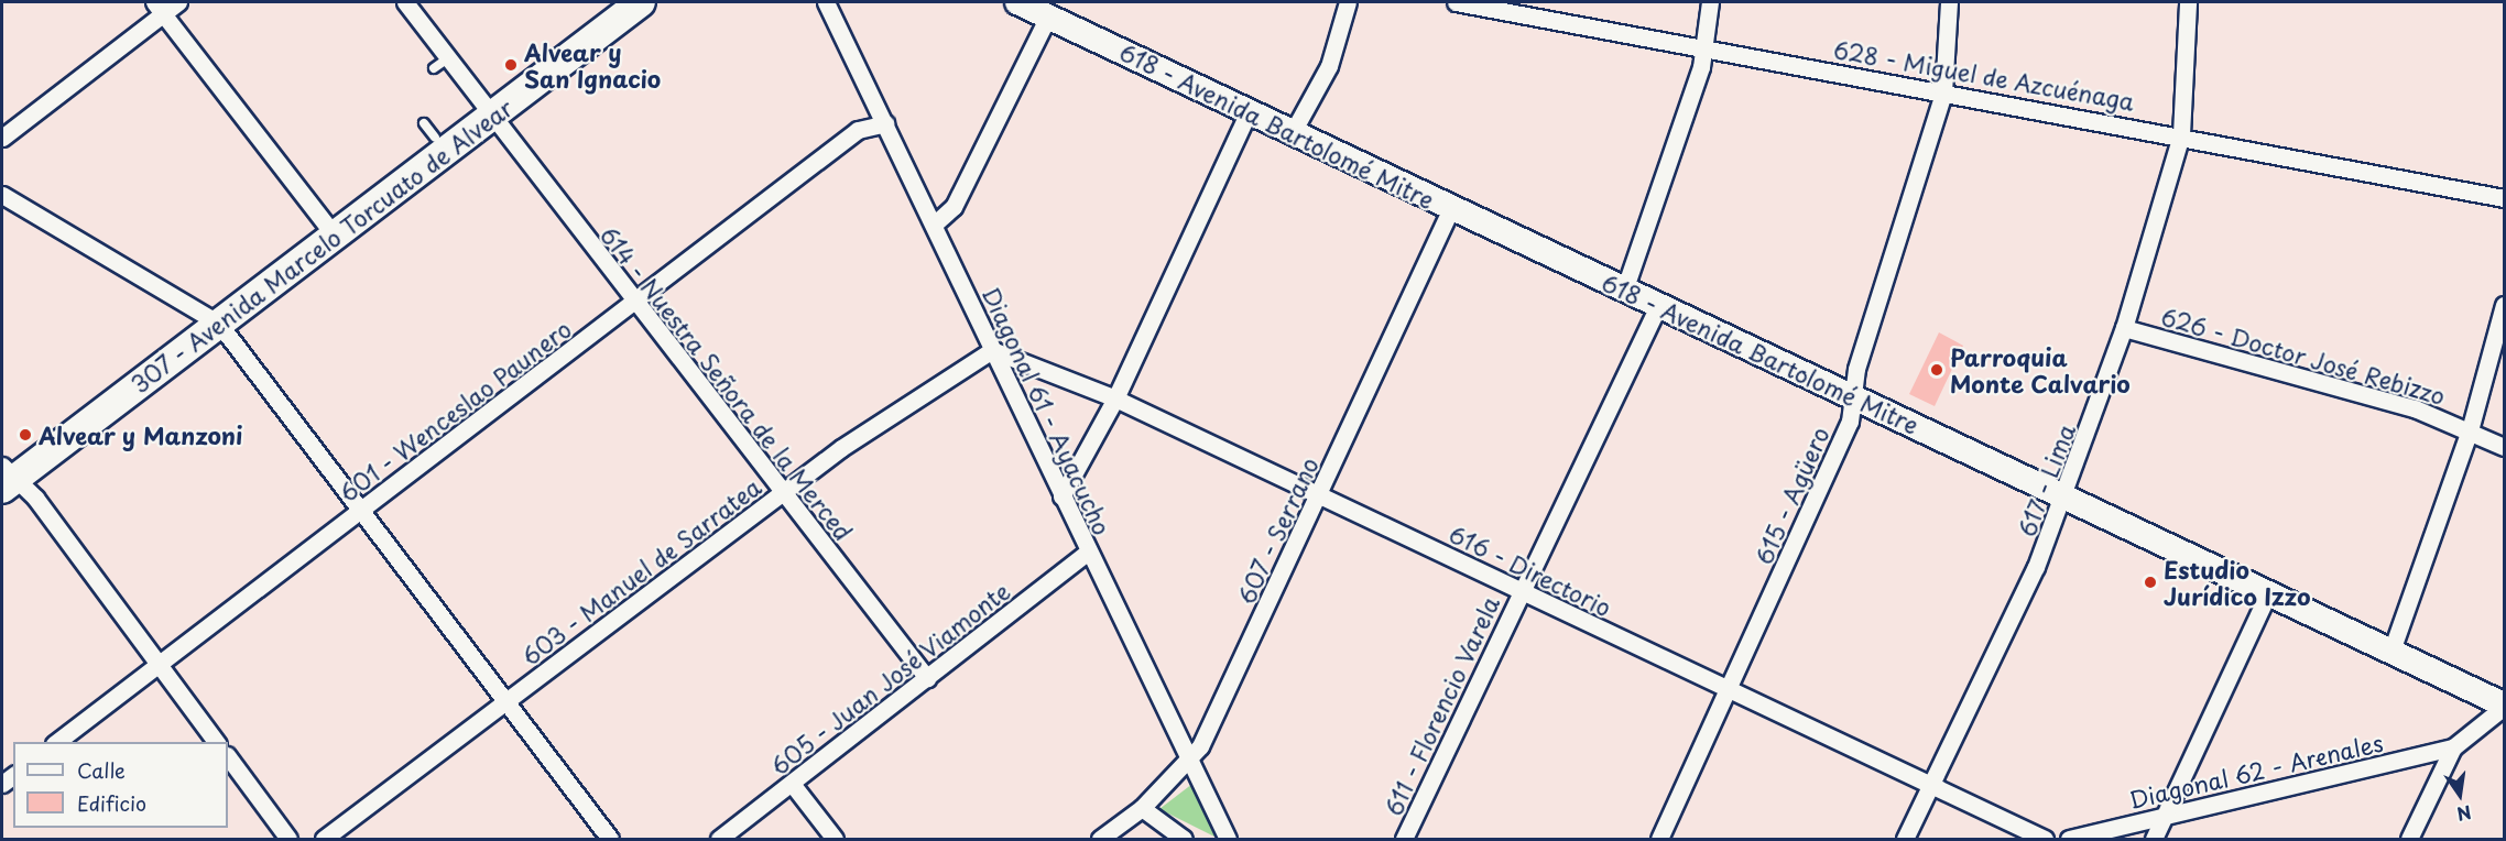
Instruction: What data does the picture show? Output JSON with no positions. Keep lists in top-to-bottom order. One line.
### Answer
{"streets":{"main road":["618 - Avenida Bartolomé Mitre","307 - Avenida Marcelo Torcuato de Alvear"],"street":["628 - Miguel de Azcuénaga","626 - Doctor José Rebizzo","614 - Nuestra Señora de la Merced","601 - Wenceslao Paunero","Diagonal 61 - Ayacucho","617 - Lima","615 - Agüero","607 - Serrano","616 - Directorio","603 - Manuel de Sarratea","605 - Juan José Viamonte","611 - Florencio Varela","Diagonal 62 - Arenales"]},"crossings":[["628 - Miguel de Azcuénaga","617 - Lima"],["628 - Miguel de Azcuénaga","615 - Agüero"],["618 - Avenida Bartolomé Mitre","617 - Lima"],["618 - Avenida Bartolomé Mitre","615 - Agüero"],["618 - Avenida Bartolomé Mitre","607 - Serrano"],["618 - Avenida Bartolomé Mitre","611 - Florencio Varela"],["307 - Avenida Marcelo Torcuato de Alvear","614 - Nuestra Señora de la Merced"],["626 - Doctor José Rebizzo","617 - Lima"],["614 - Nuestra Señora de la Merced","601 - Wenceslao Paunero"],["614 - Nuestra Señora de la Merced","603 - Manuel de Sarratea"],["614 - Nuestra Señora de la Merced","605 - Juan José Viamonte"],["601 - Wenceslao Paunero","Diagonal 61 - Ayacucho"],["Diagonal 61 - Ayacucho","607 - Serrano"],["Diagonal 61 - Ayacucho","616 - Directorio"],["Diagonal 61 - Ayacucho","603 - Manuel de Sarratea"],["Diagonal 61 - Ayacucho","605 - Juan José Viamonte"],["617 - Lima","616 - Directorio"],["615 - Agüero","616 - Directorio"],["607 - Serrano","616 - Directorio"],["616 - Directorio","603 - Manuel de Sarratea"],["616 - Directorio","611 - Florencio Varela"]],"places":["Alvear y San Ignacio","Parroquia Monte Calvario","Alvear y Manzoni","Estudio Jurídico Izzo"],"legend":["Calle","Edificio"],"north":"bottom"}
